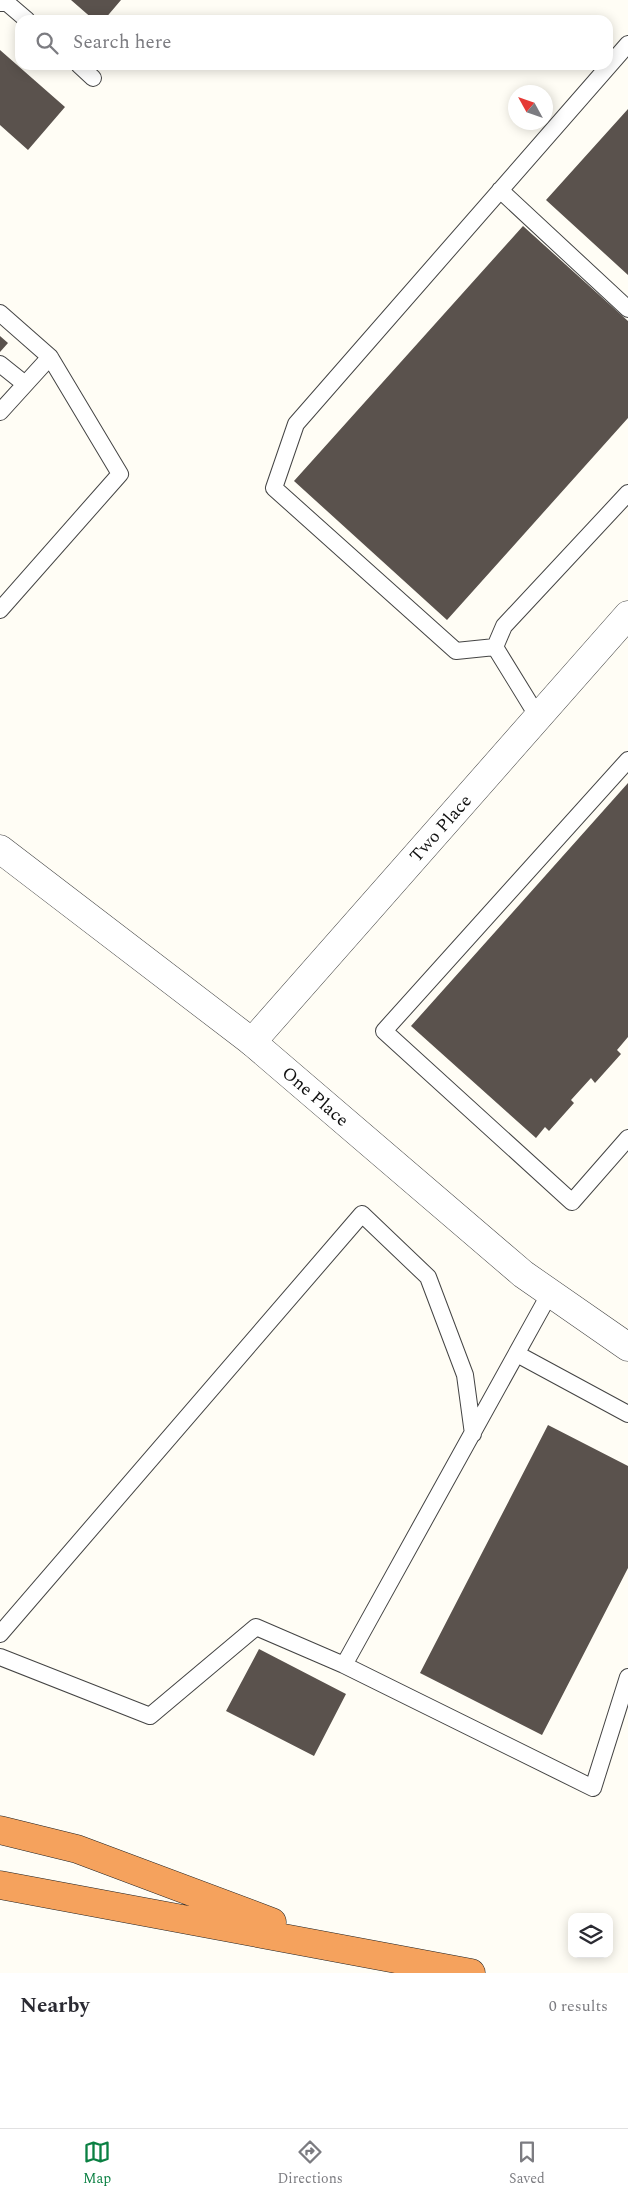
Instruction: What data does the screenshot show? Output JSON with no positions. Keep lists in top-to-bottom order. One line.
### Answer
{"streets":{"street":["Two Place","One Place"]},"crossings":[["Two Place","One Place"]],"north":"top left","page":{"search":"Search here","heading":["Nearby","0 results"],"nav":["Map","Directions","Saved"]}}
